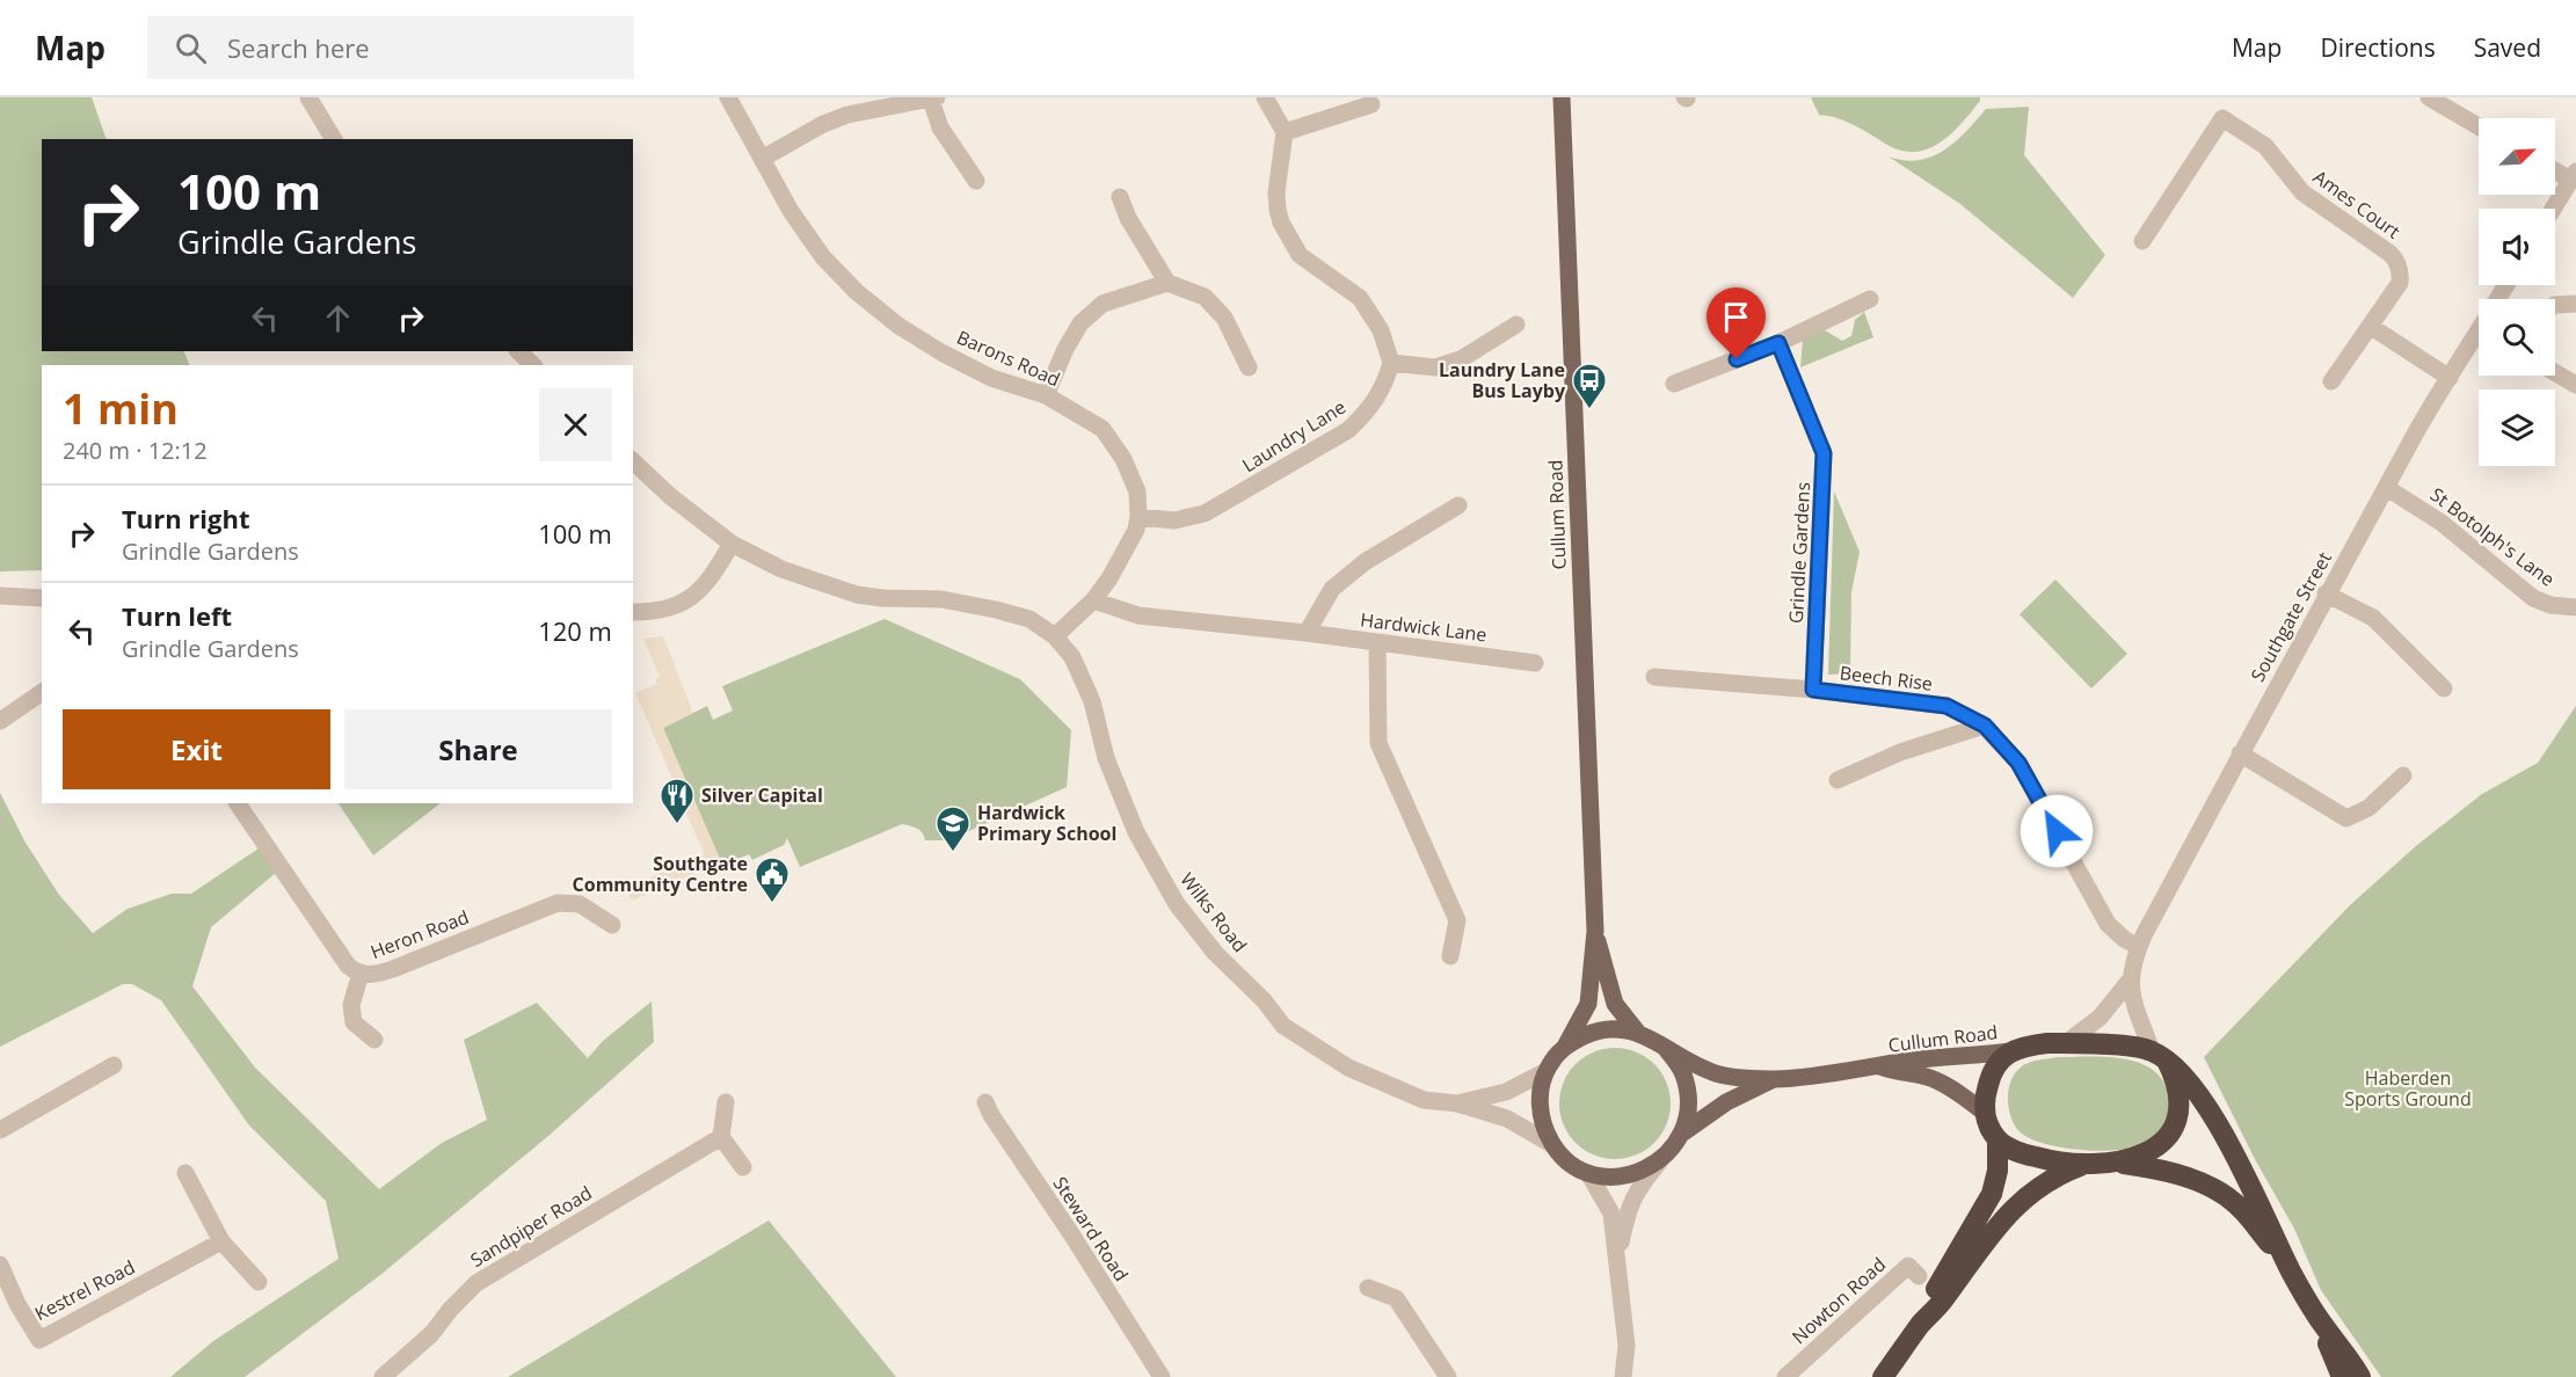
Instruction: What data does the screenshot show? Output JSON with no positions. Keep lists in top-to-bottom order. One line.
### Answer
{"streets":{"main road":["Cullum Road"],"street":["Ames Court","Barons Road","Laundry Lane","St Botolph's Lane","Grindle Gardens","Southgate Street","Hardwick Lane","Beech Rise","Wilks Road","Heron Road","Sandpiper Road","Steward Road","Kestrel Road","Nowton Road"]},"crossings":[["Barons Road","Laundry Lane"],["Barons Road","Hardwick Lane"],["Barons Road","Wilks Road"],["Cullum Road","Wilks Road"],["St Botolph's Lane","Southgate Street"],["Grindle Gardens","Beech Rise"],["Southgate Street","Beech Rise"]],"parks":["Haberden Sports Ground"],"places":{"bus stop":["Laundry Lane Bus Layby"],"restaurant":["Silver Capital"],"school or university":["Hardwick Primary School"],"public building":["Southgate Community Centre"]},"north":"top right","page":{"header":"Map","search":"Search here","nav":["Map","Directions","Saved"],"turn":["100 m","Grindle Gardens"],"heading":["1 min","240 m · 12:12"],"list":[{"name":"Turn right","note":"Grindle Gardens","value":"100 m"},{"name":"Turn left","note":"Grindle Gardens","value":"120 m"}],"buttons":["Exit","Share"]}}
